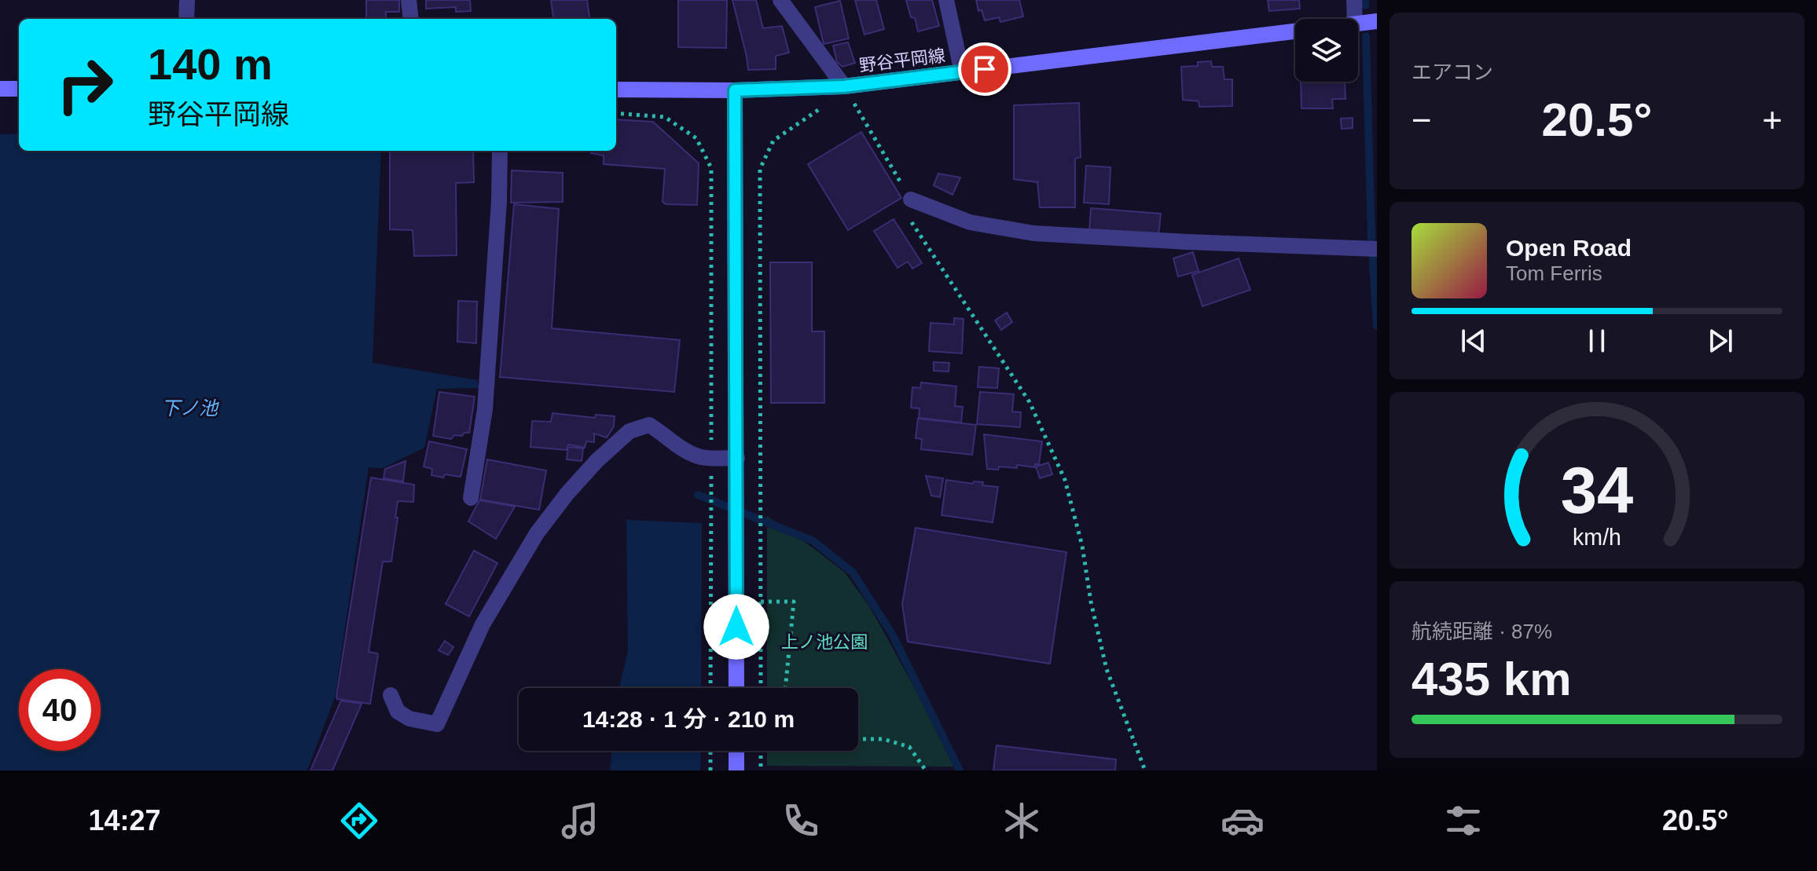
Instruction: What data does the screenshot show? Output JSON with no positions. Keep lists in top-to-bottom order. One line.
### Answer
{"streets":{"main road":["野谷平岡線"]},"water":["下ノ池"],"parks":["上ノ池公園"],"page":{"tile":["エアコン",["航続距離 · 87%","435 km"]],"turn":["140 m","野谷平岡線"],"heat":["−","20.5°","+"],"song":["Open Road","Tom Ferris"],"limit":"40","trip":"14:28 · 1 分 · 210 m","tabs":["14:27","20.5°"],"gauge":["34","km/h"]}}
